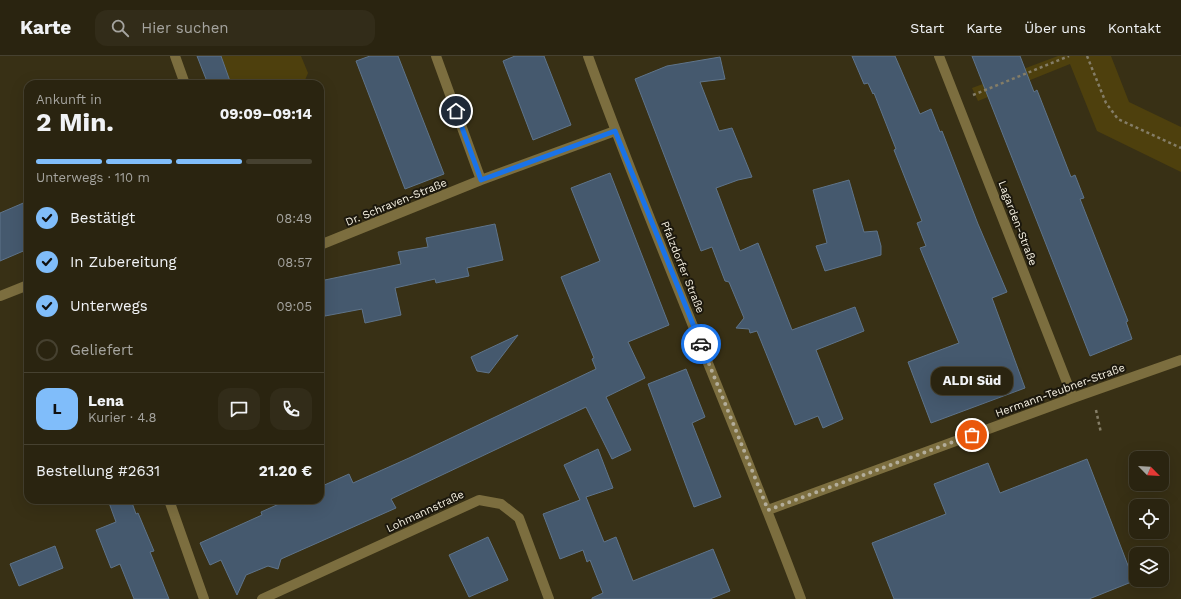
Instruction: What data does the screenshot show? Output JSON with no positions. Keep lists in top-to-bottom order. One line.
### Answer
{"streets":{"street":["Dr. Schraven-Straße","Lagarden-Straße","Pfalzdorfer Straße","Hermann-Teubner-Straße","Lohmannstraße"]},"crossings":[["Dr. Schraven-Straße","Pfalzdorfer Straße"],["Lagarden-Straße","Hermann-Teubner-Straße"],["Pfalzdorfer Straße","Hermann-Teubner-Straße"]],"places":["ALDI Süd"],"north":"bottom right","page":{"header":"Karte","search":"Hier suchen","nav":["Start","Karte","Über uns","Kontakt"],"heading":["2 Min.","Ankunft in","09:09–09:14"],"panel":["Lena","Kurier · 4.8","Bestellung #2631","21.20 €"],"bar":"Unterwegs · 110 m","list":[["Bestätigt","08:49"],["In Zubereitung","08:57"],["Unterwegs","09:05"],"Geliefert"],"bubble":"ALDI Süd","round":"L"}}
